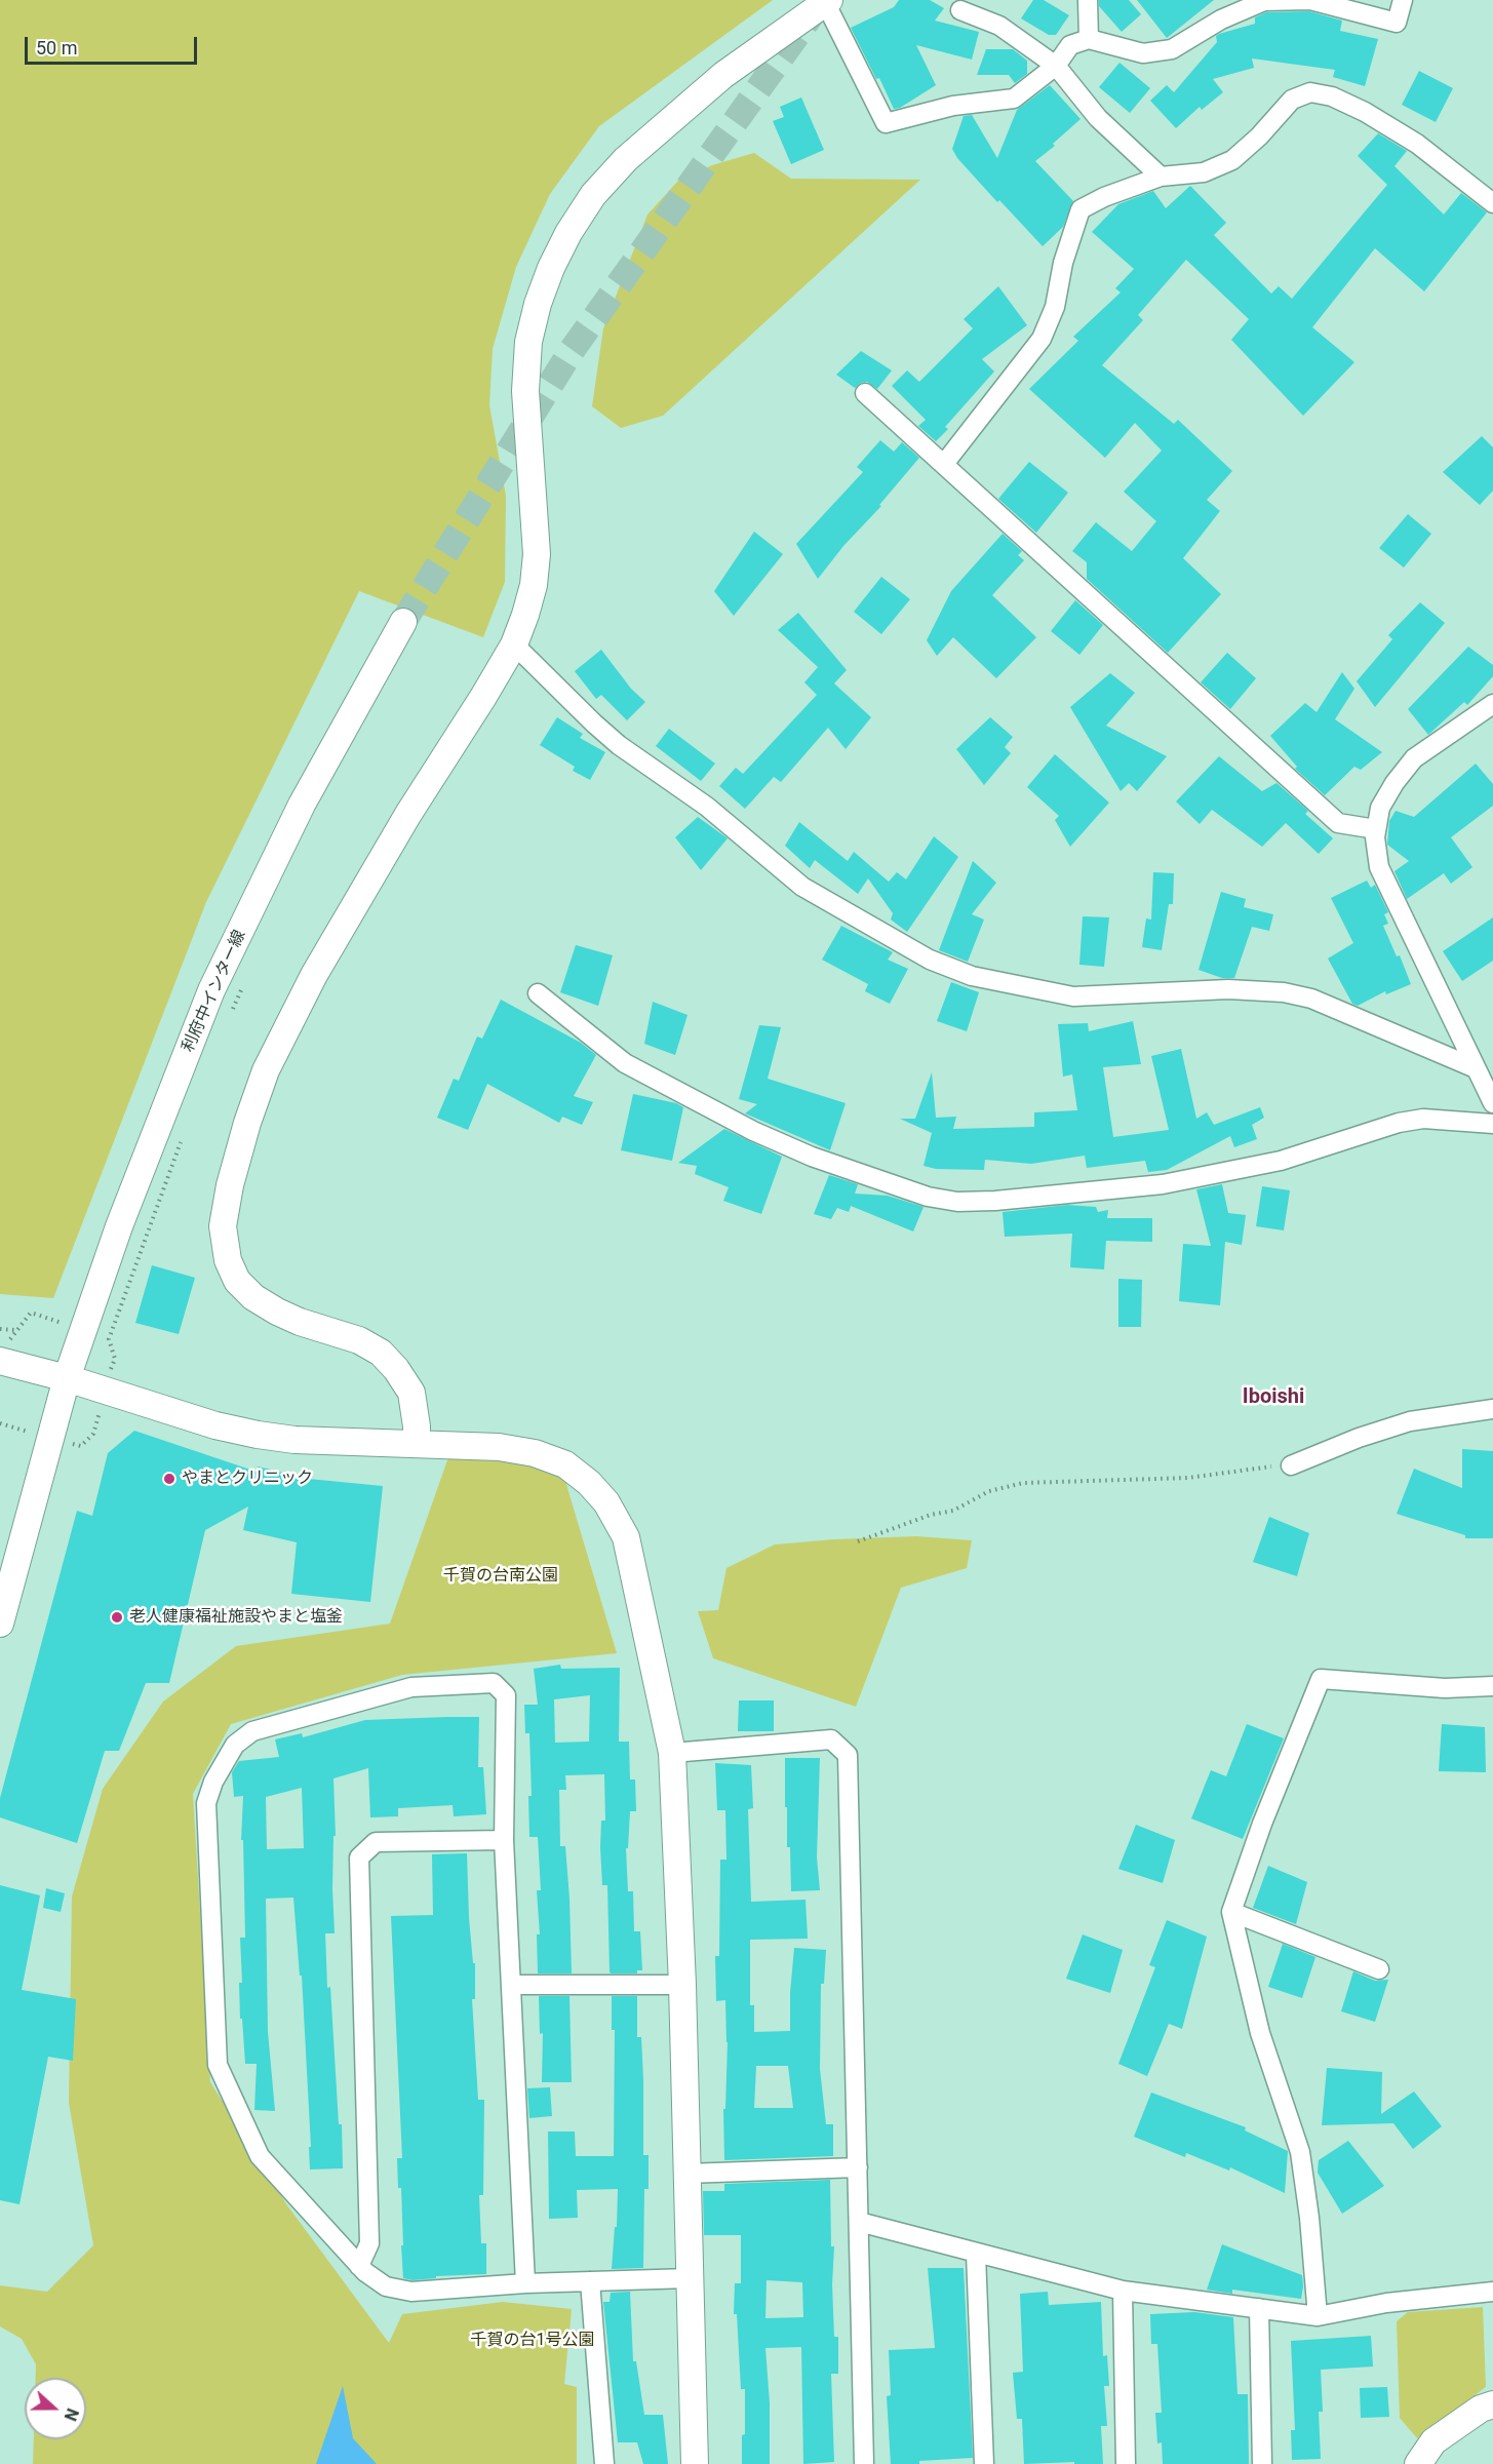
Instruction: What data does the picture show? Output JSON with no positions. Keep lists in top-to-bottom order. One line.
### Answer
{"streets":{"street":["利府中インター線"]},"districts":["Iboishi"],"parks":["千賀の台南公園","千賀の台1号公園"],"places":["やまとクリニック","老人健康福祉施設やまと塩釜"],"scale_bar":"50 m","north":"right"}
